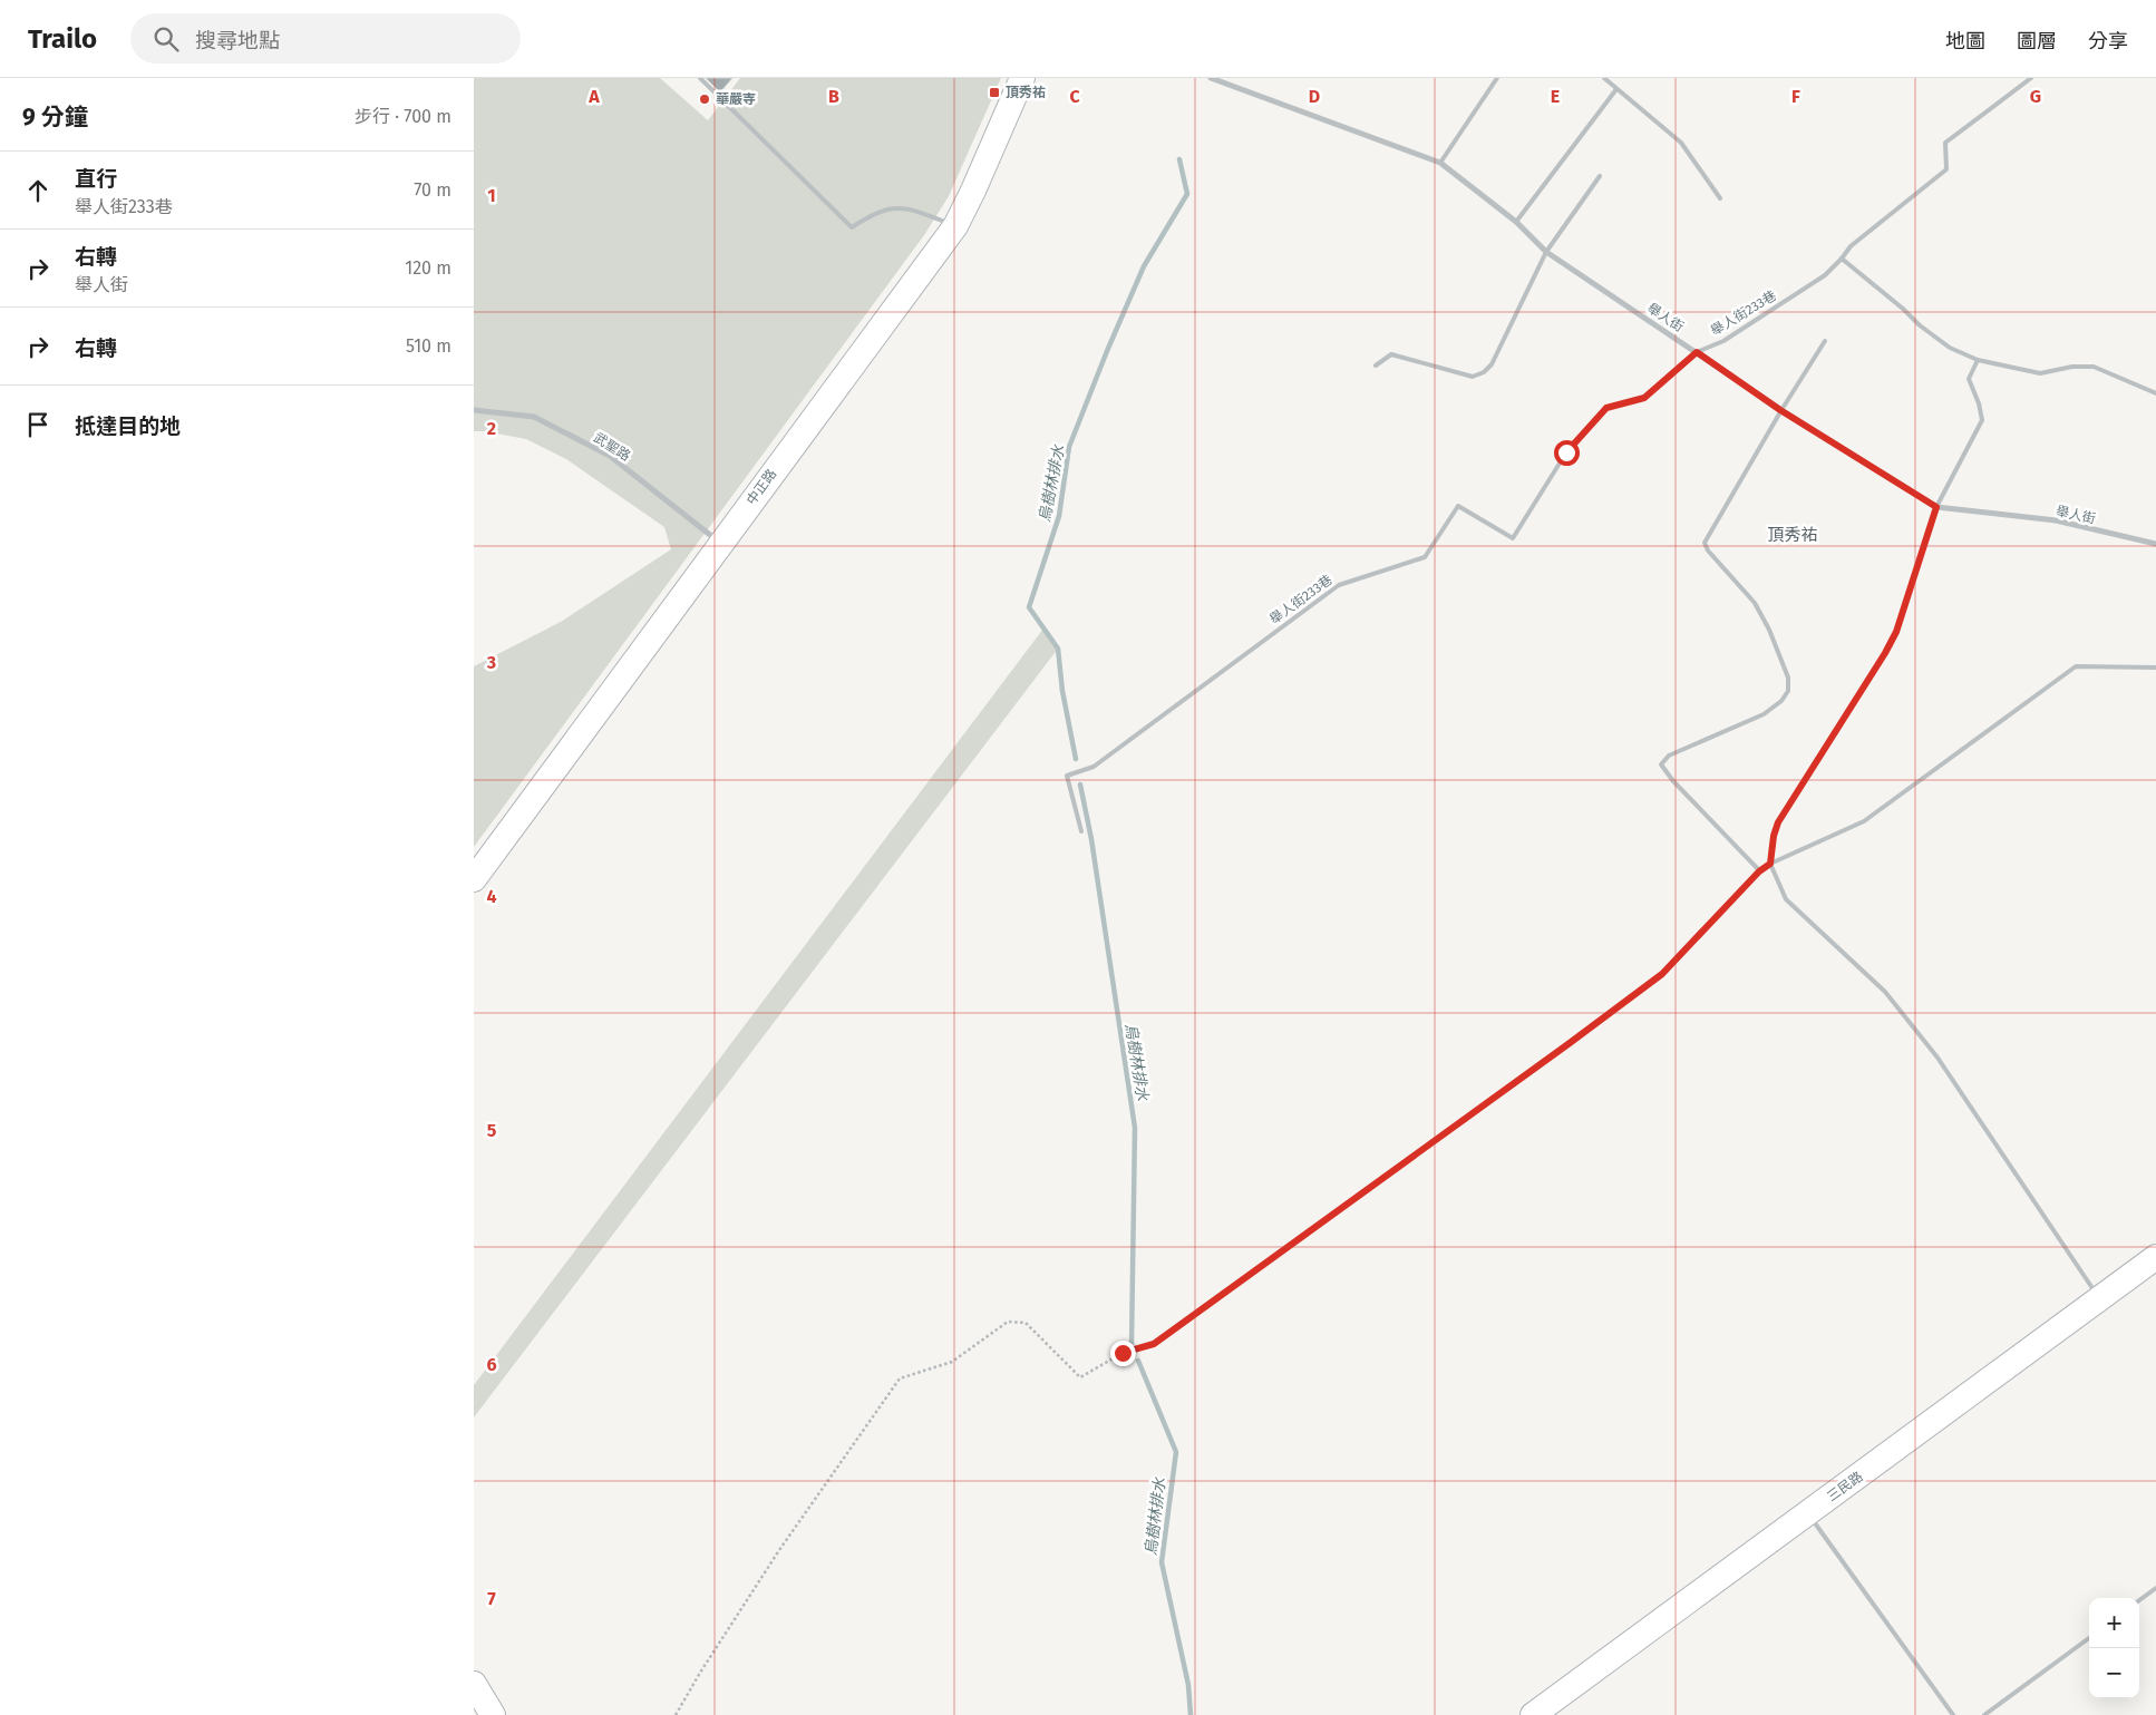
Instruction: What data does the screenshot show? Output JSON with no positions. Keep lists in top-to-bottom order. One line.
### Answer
{"streets":{"main road":["中正路","三民路"],"street":["舉人街","武聖路"],"lane":["舉人街233巷"]},"crossings":[["舉人街233巷","舉人街"],["武聖路","中正路"]],"districts":["頂秀祐"],"water":["烏樹林排水"],"places":{"transit":["頂秀祐"],"other":["華嚴寺"]},"page":{"header":"Trailo","search":"搜尋地點","nav":["地圖","圖層","分享"],"heading":["9 分鐘","步行 · 700 m"],"list":[["直行","舉人街233巷","70 m"],["右轉","舉人街","120 m"],["右轉","510 m"],"抵達目的地"],"map_buttons":["+","−"]},"grid":{"columns":["A","B","C","D","E","F","G"],"rows":["1","2","3","4","5","6","7"]}}
